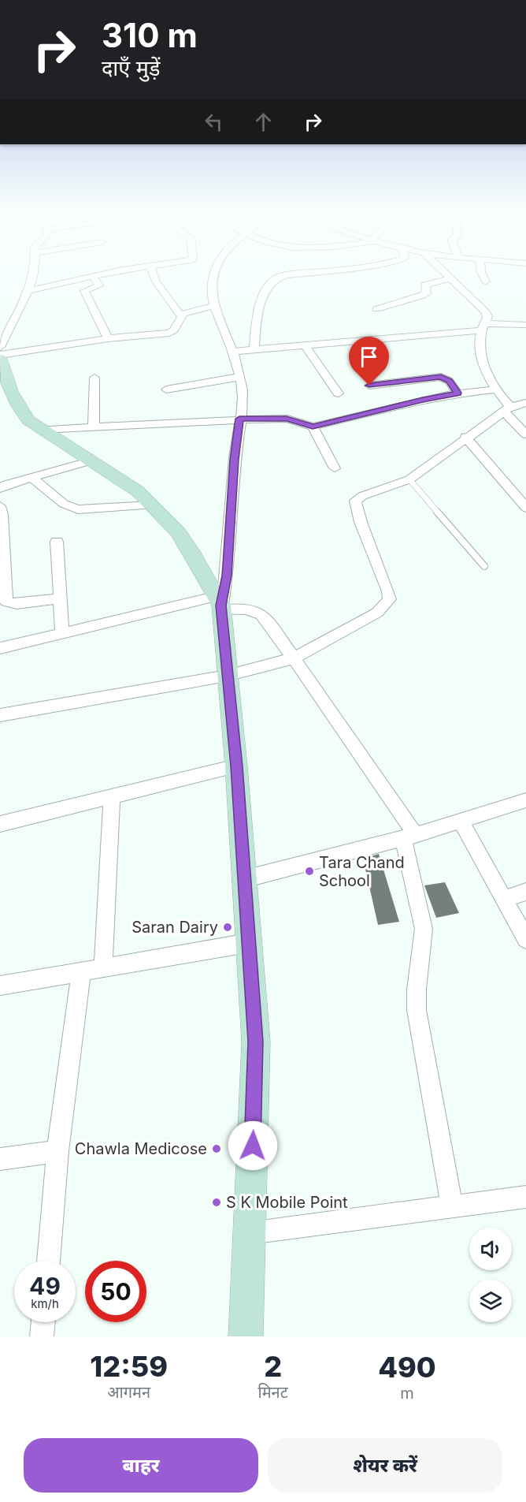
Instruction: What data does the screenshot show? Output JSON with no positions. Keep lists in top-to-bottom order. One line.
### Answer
{"places":["Tara Chand School","Saran Dairy","Chawla Medicose","S K Mobile Point"],"page":{"turn":["310 m","दाएँ मुड़ें"],"speed":"49 km/h","limit":"50","eta":["12:59","आगमन","2","मिनट","490","m"],"buttons":["बाहर","शेयर करें"]}}
